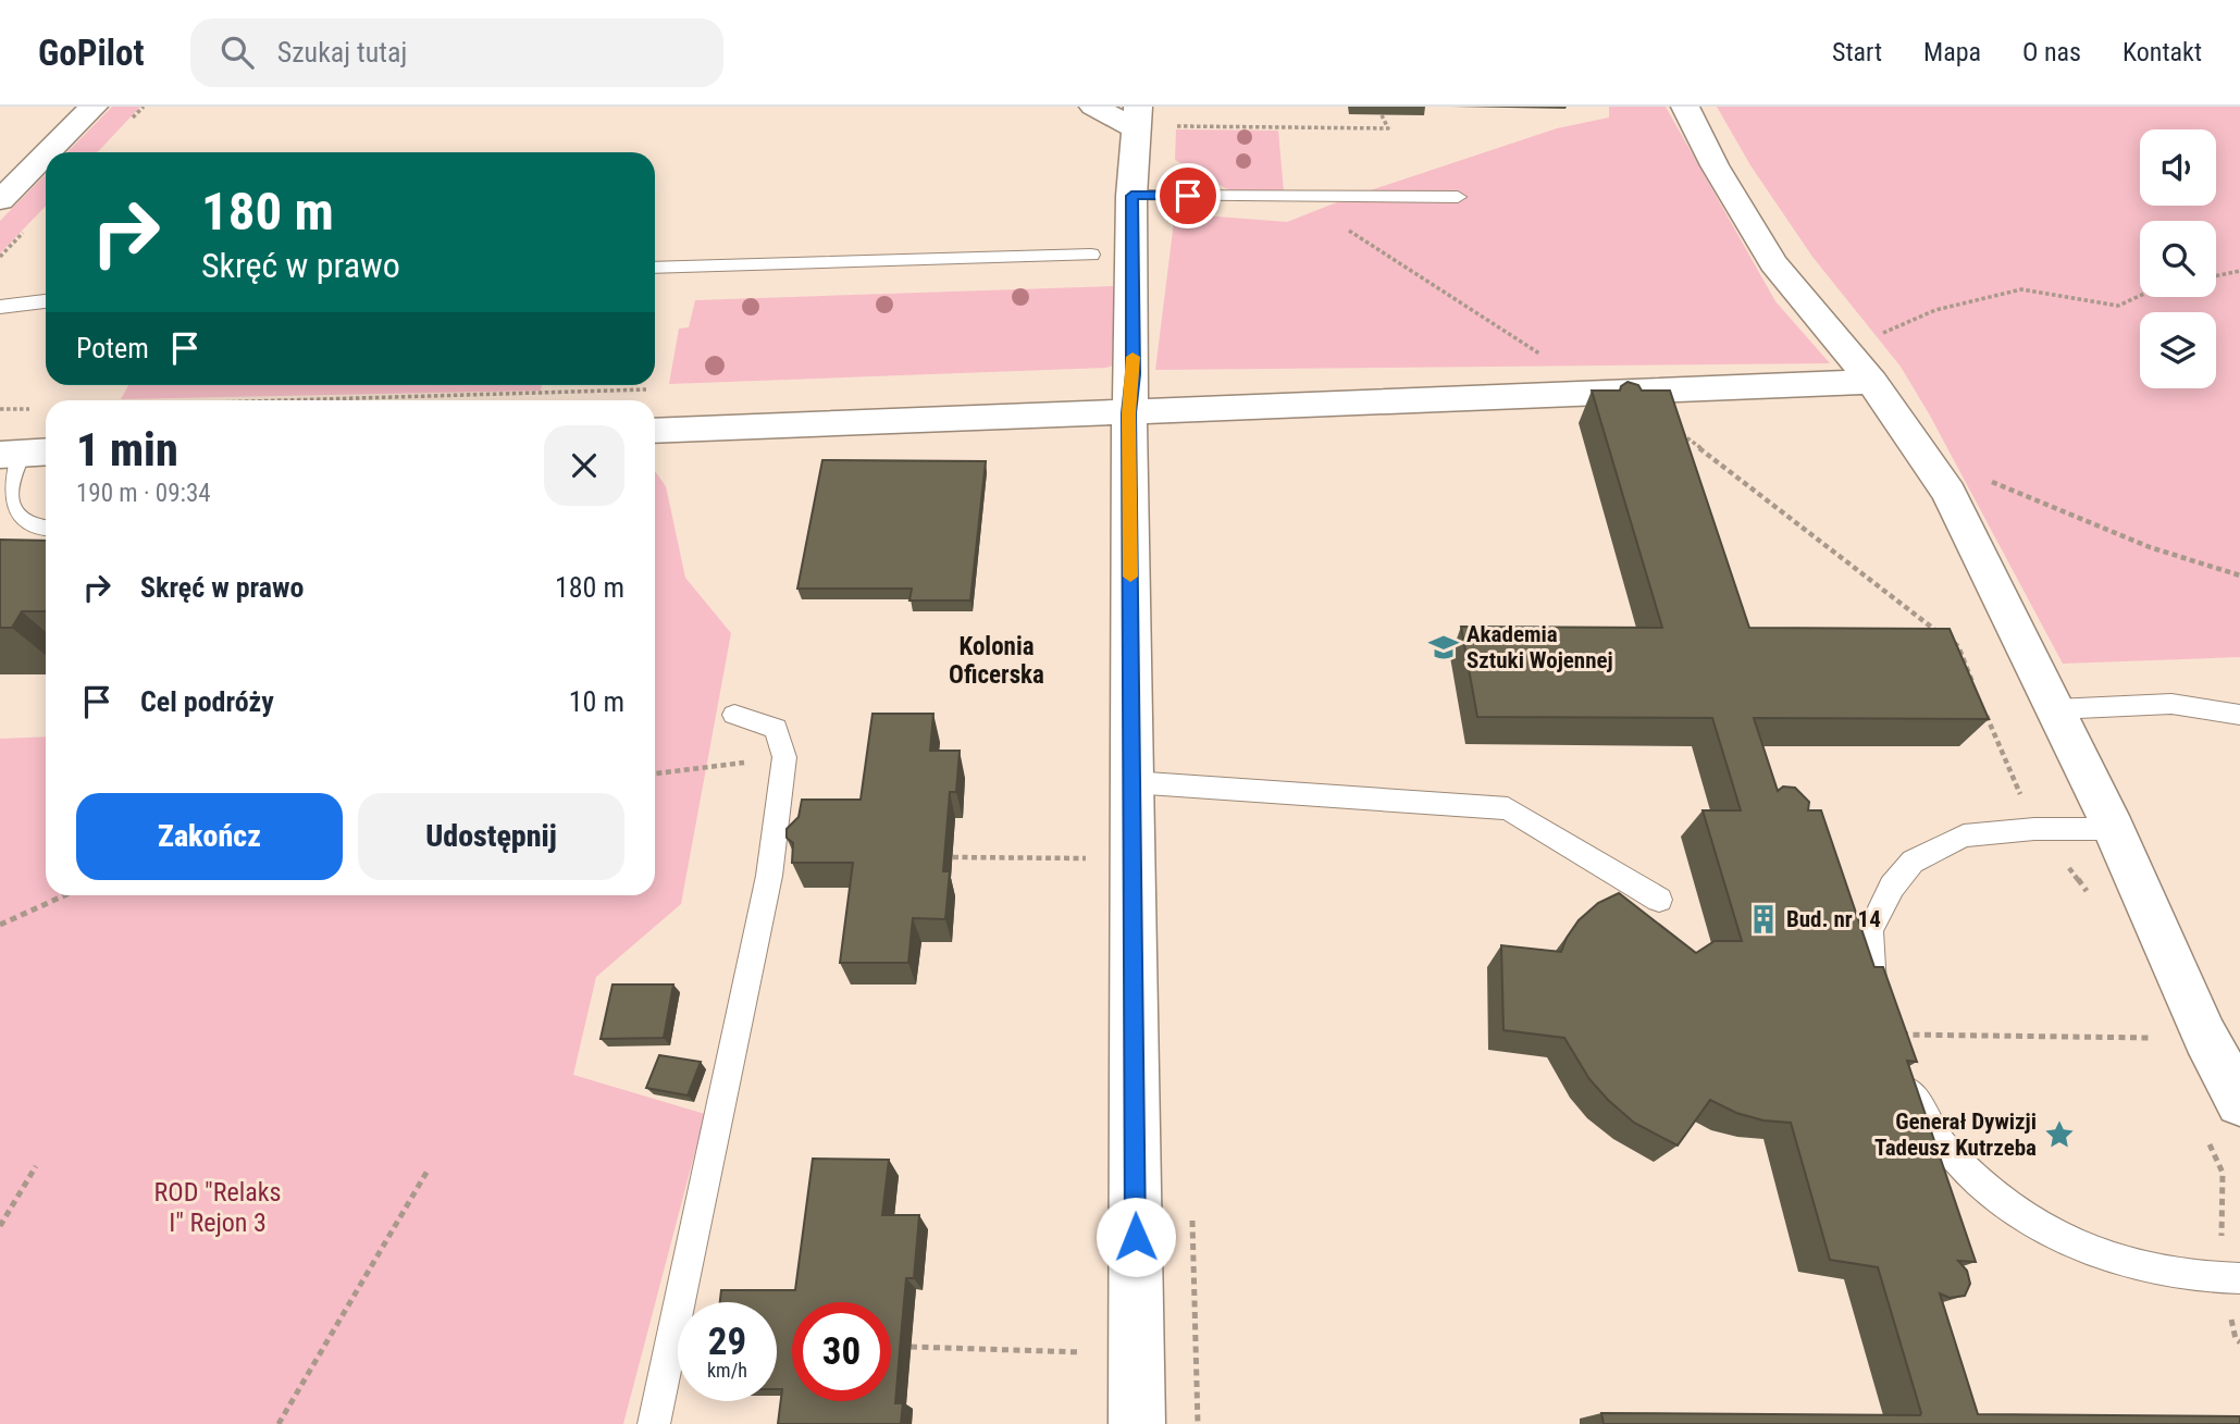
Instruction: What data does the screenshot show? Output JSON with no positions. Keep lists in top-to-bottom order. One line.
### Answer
{"districts":["Kolonia Oficerska"],"parks":["ROD \"Relaks I\" Rejon 3"],"places":{"school or university":["Akademia Sztuki Wojennej"],"building":["Bud. nr 14"],"place":["Generał Dywizji Tadeusz Kutrzeba"]},"page":{"header":"GoPilot","search":"Szukaj tutaj","nav":["Start","Mapa","O nas","Kontakt"],"turn":["180 m","Skręć w prawo"],"then":"Potem","heading":["1 min","190 m · 09:34"],"list":[{"name":"Skręć w prawo","value":"180 m"},{"name":"Cel podróży","value":"10 m"}],"buttons":["Zakończ","Udostępnij"],"speed":"29 km/h","limit":"30"}}
